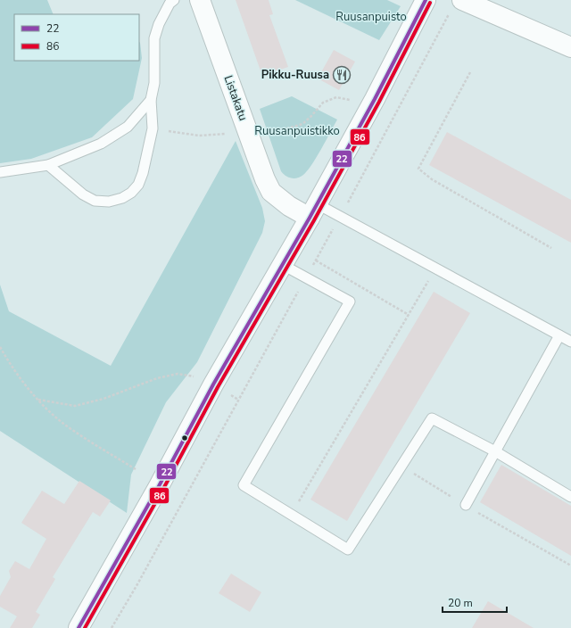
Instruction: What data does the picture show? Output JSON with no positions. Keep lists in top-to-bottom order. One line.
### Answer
{"streets":{"main road":["Listakatu"]},"parks":["Ruusanpuisto","Ruusanpuistikko"],"places":{"restaurant":["Pikku-Ruusa"]},"lines":["transit line 22","transit line 86"],"legend":["22","86"],"scale_bar":"20 m"}
